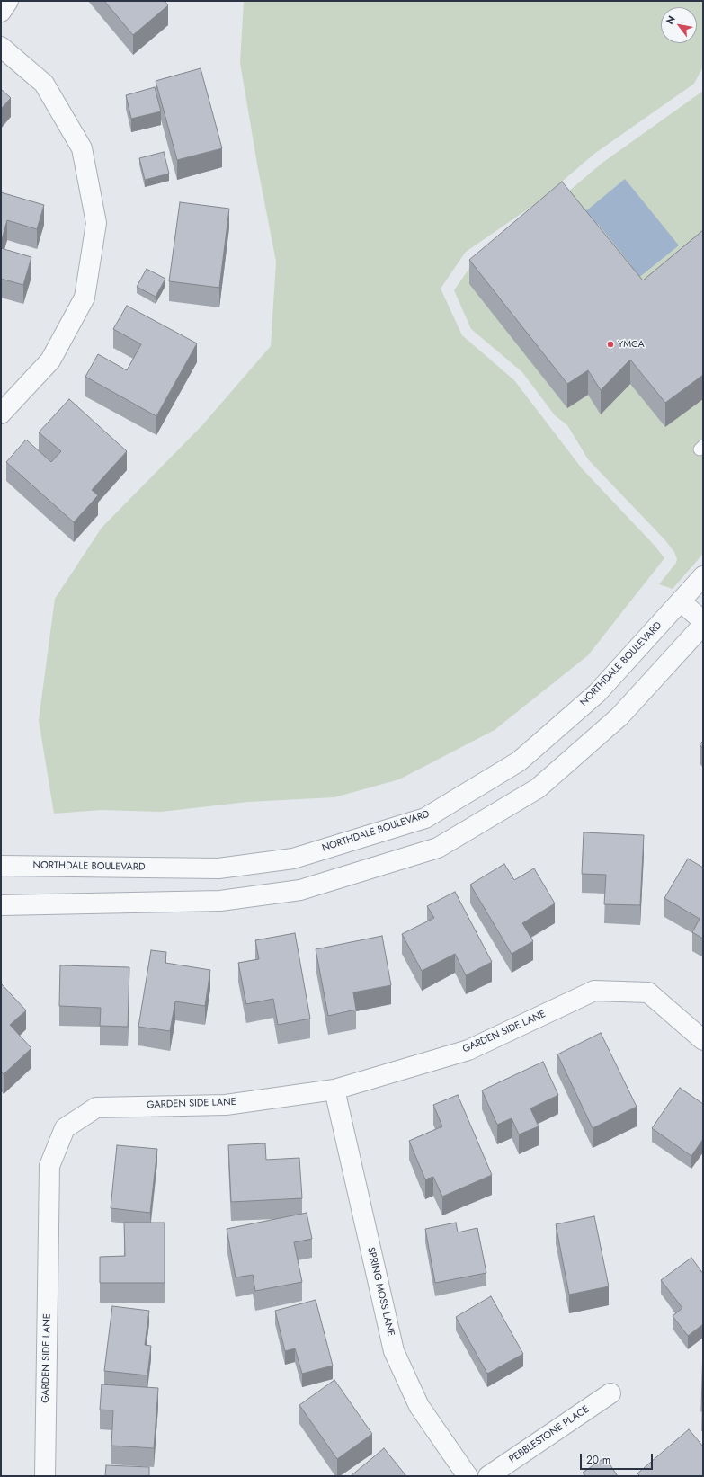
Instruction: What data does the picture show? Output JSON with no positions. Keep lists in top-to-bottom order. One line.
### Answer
{"streets":{"street":["NORTHDALE BOULEVARD","GARDEN SIDE LANE","SPRING MOSS LANE","PEBBLESTONE PLACE"]},"crossings":[["GARDEN SIDE LANE","SPRING MOSS LANE"]],"places":["YMCA"],"scale_bar":"20 m","north":"top left"}
